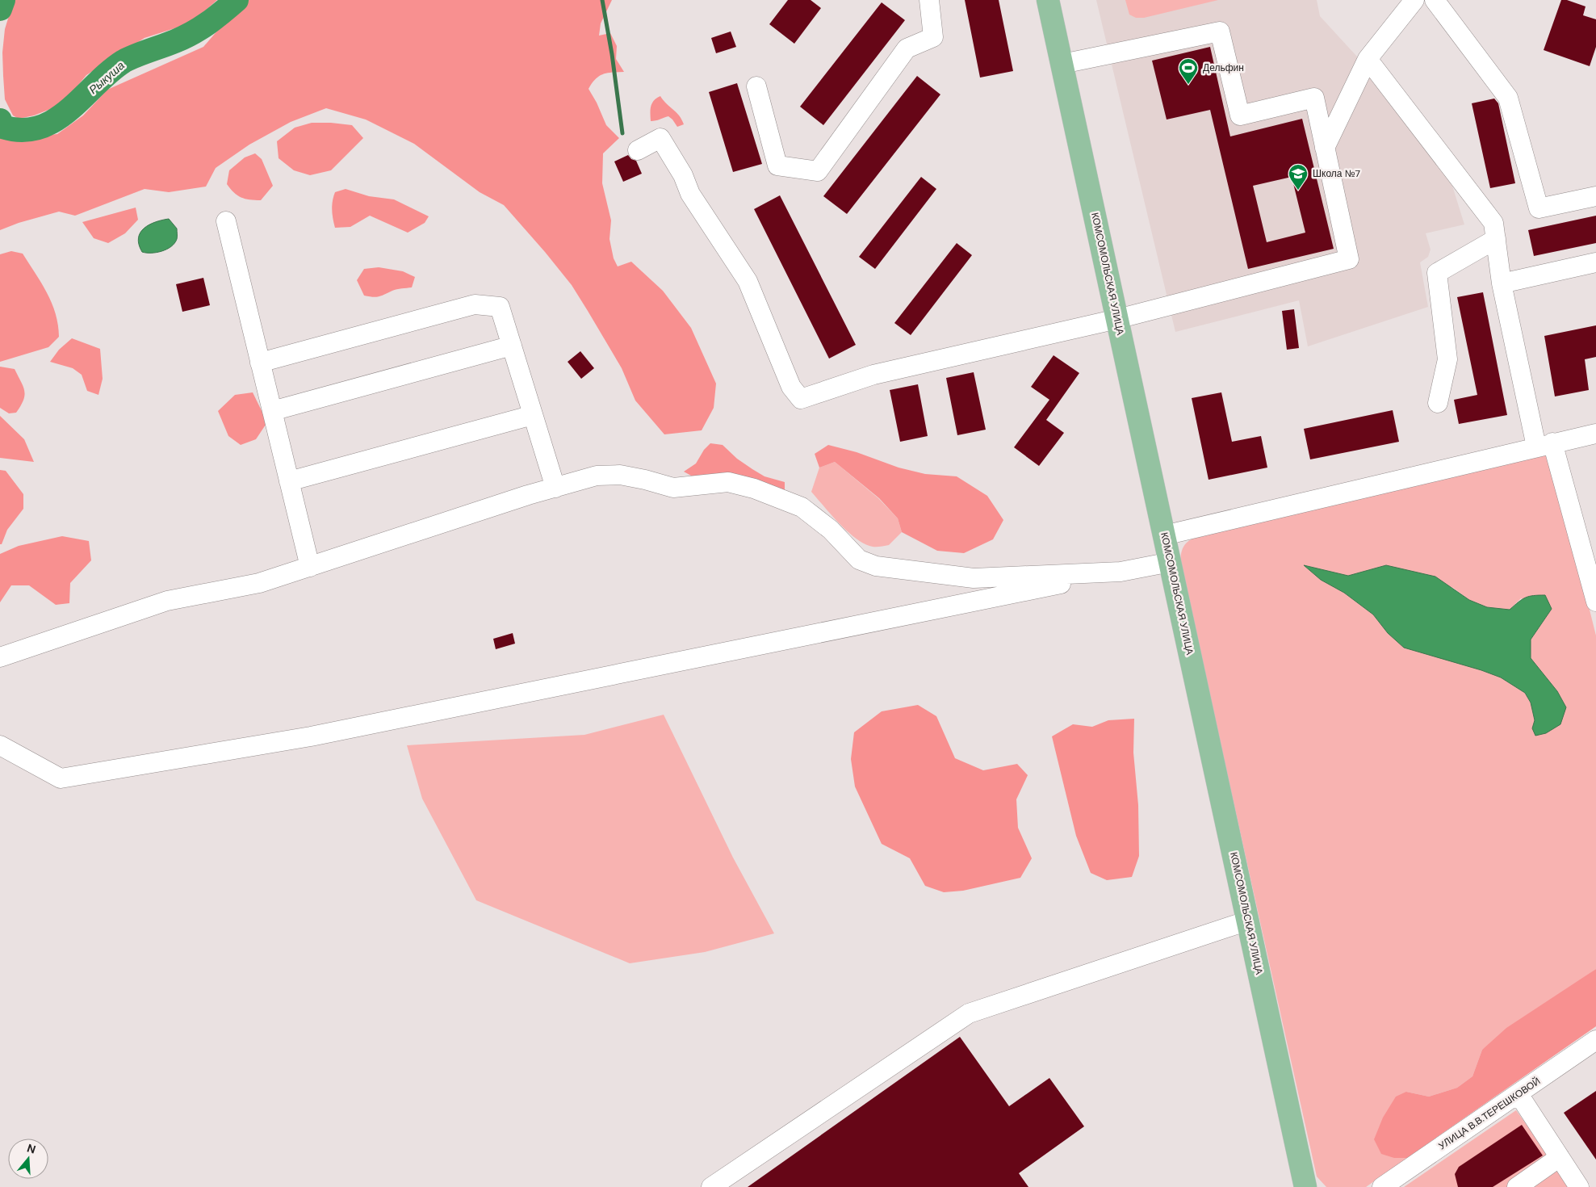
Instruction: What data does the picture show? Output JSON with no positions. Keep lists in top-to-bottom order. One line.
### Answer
{"streets":{"main road":["КОМСОМОЛЬСКАЯ УЛИЦА"],"street":["УЛИЦА В.В.ТЕРЕШКОВОЙ"]},"water":["Рыкуша"],"places":{"sports":["Дельфин"],"school or university":["Школа №7"]},"north":"top"}
